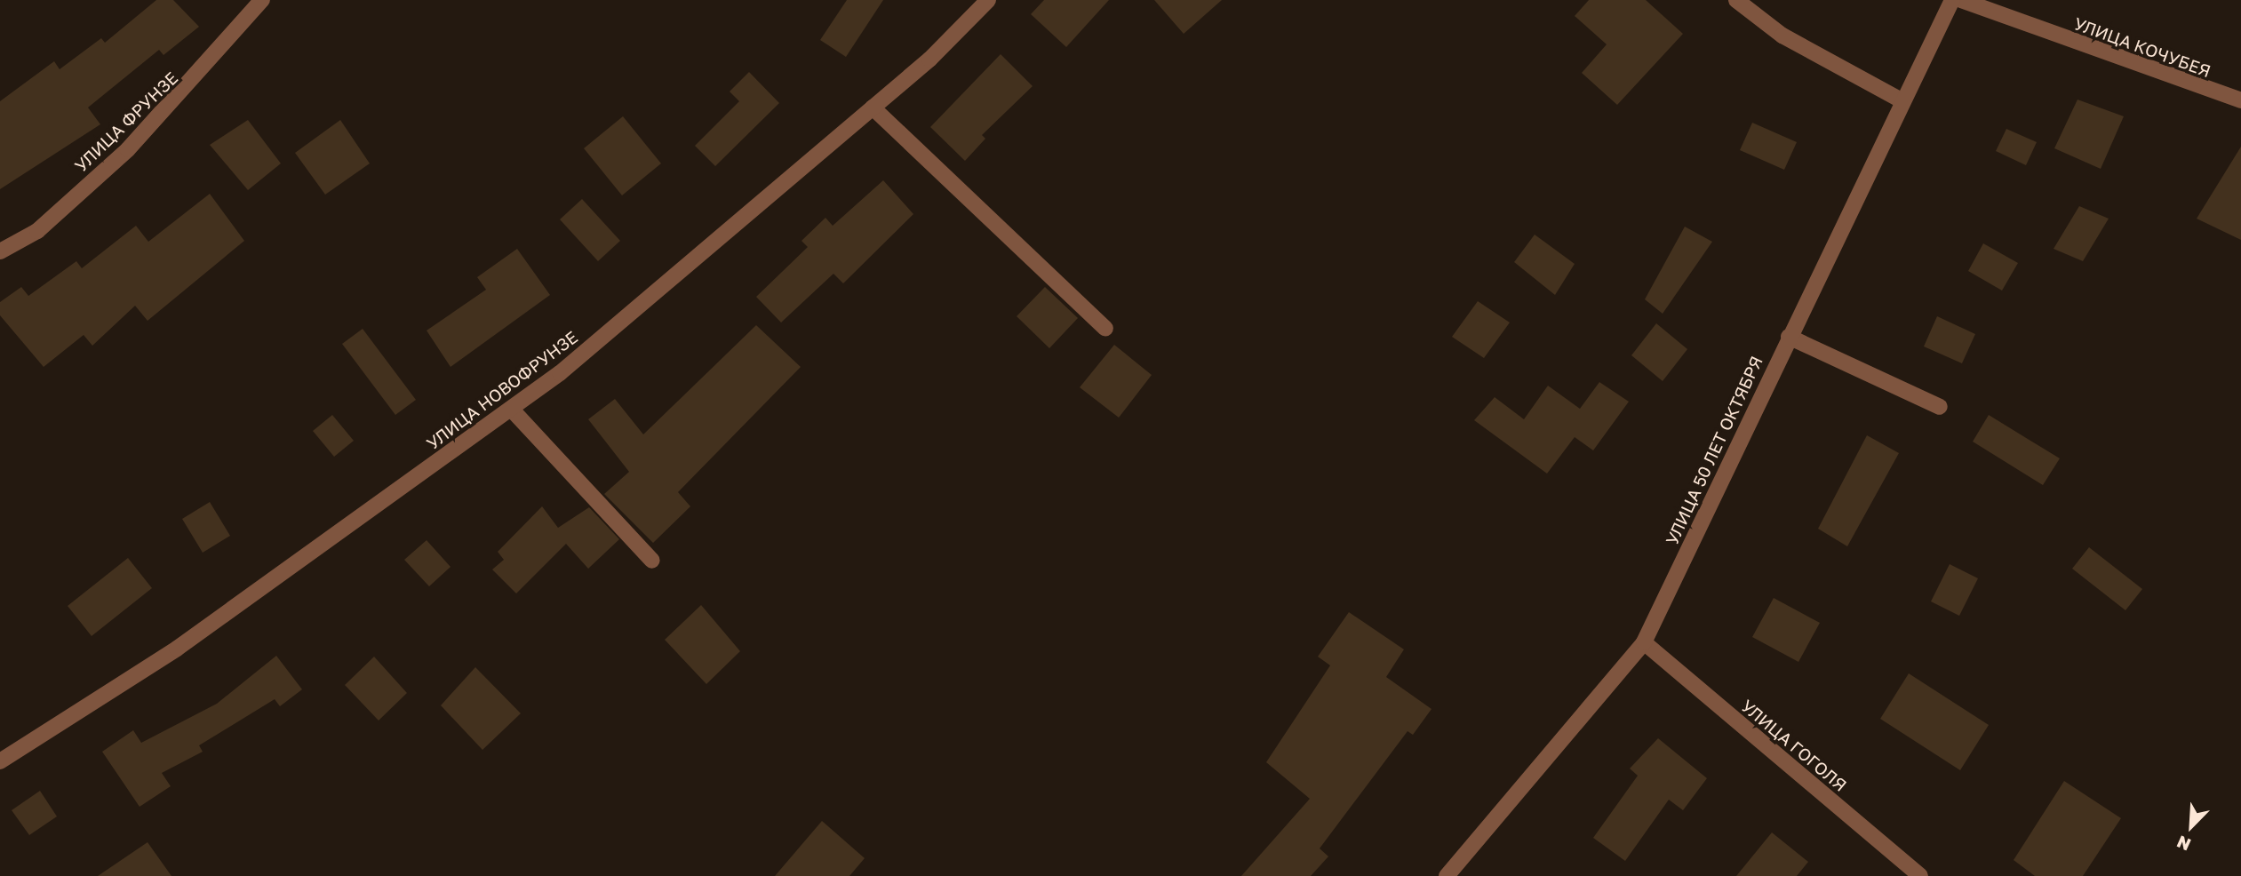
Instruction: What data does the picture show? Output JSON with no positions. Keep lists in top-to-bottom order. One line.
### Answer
{"streets":{"street":["УЛИЦА КОЧУБЕЯ","УЛИЦА ФРУНЗЕ","УЛИЦА НОВОФРУНЗЕ","УЛИЦА 50 ЛЕТ ОКТЯБРЯ","УЛИЦА ГОГОЛЯ"]},"crossings":[["УЛИЦА 50 ЛЕТ ОКТЯБРЯ","УЛИЦА ГОГОЛЯ"]],"north":"bottom left"}
